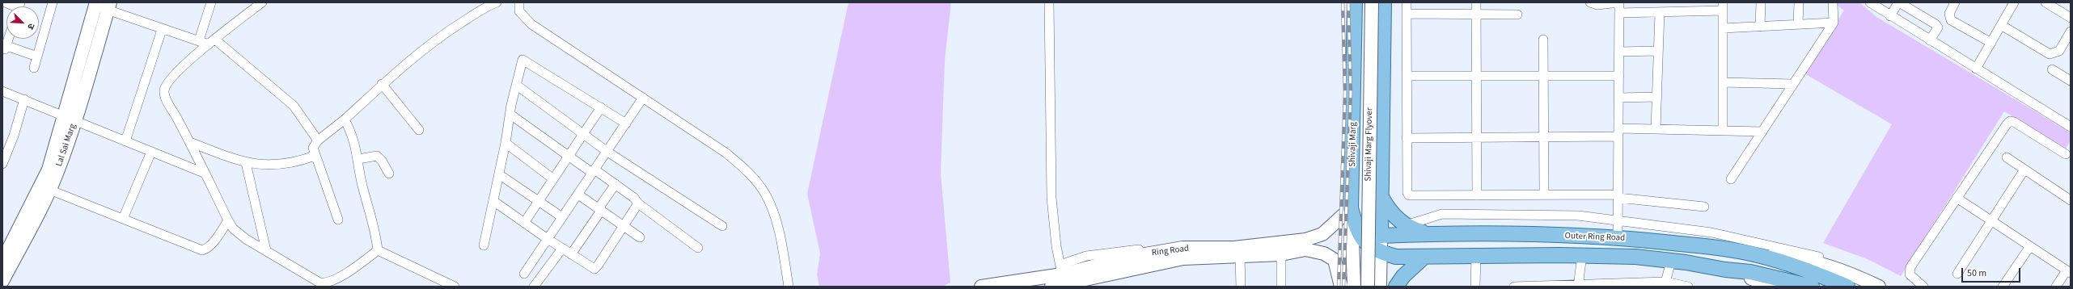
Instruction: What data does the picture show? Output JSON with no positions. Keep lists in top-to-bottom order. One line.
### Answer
{"streets":{"main road":["Shivaji Marg","Outer Ring Road"],"street":["Shivaji Marg Flyover","Lal Sai Marg","Ring Road"]},"crossings":[["Shivaji Marg","Outer Ring Road"],["Shivaji Marg","Ring Road"],["Outer Ring Road","Ring Road"]],"scale_bar":"50 m","north":"bottom right"}
